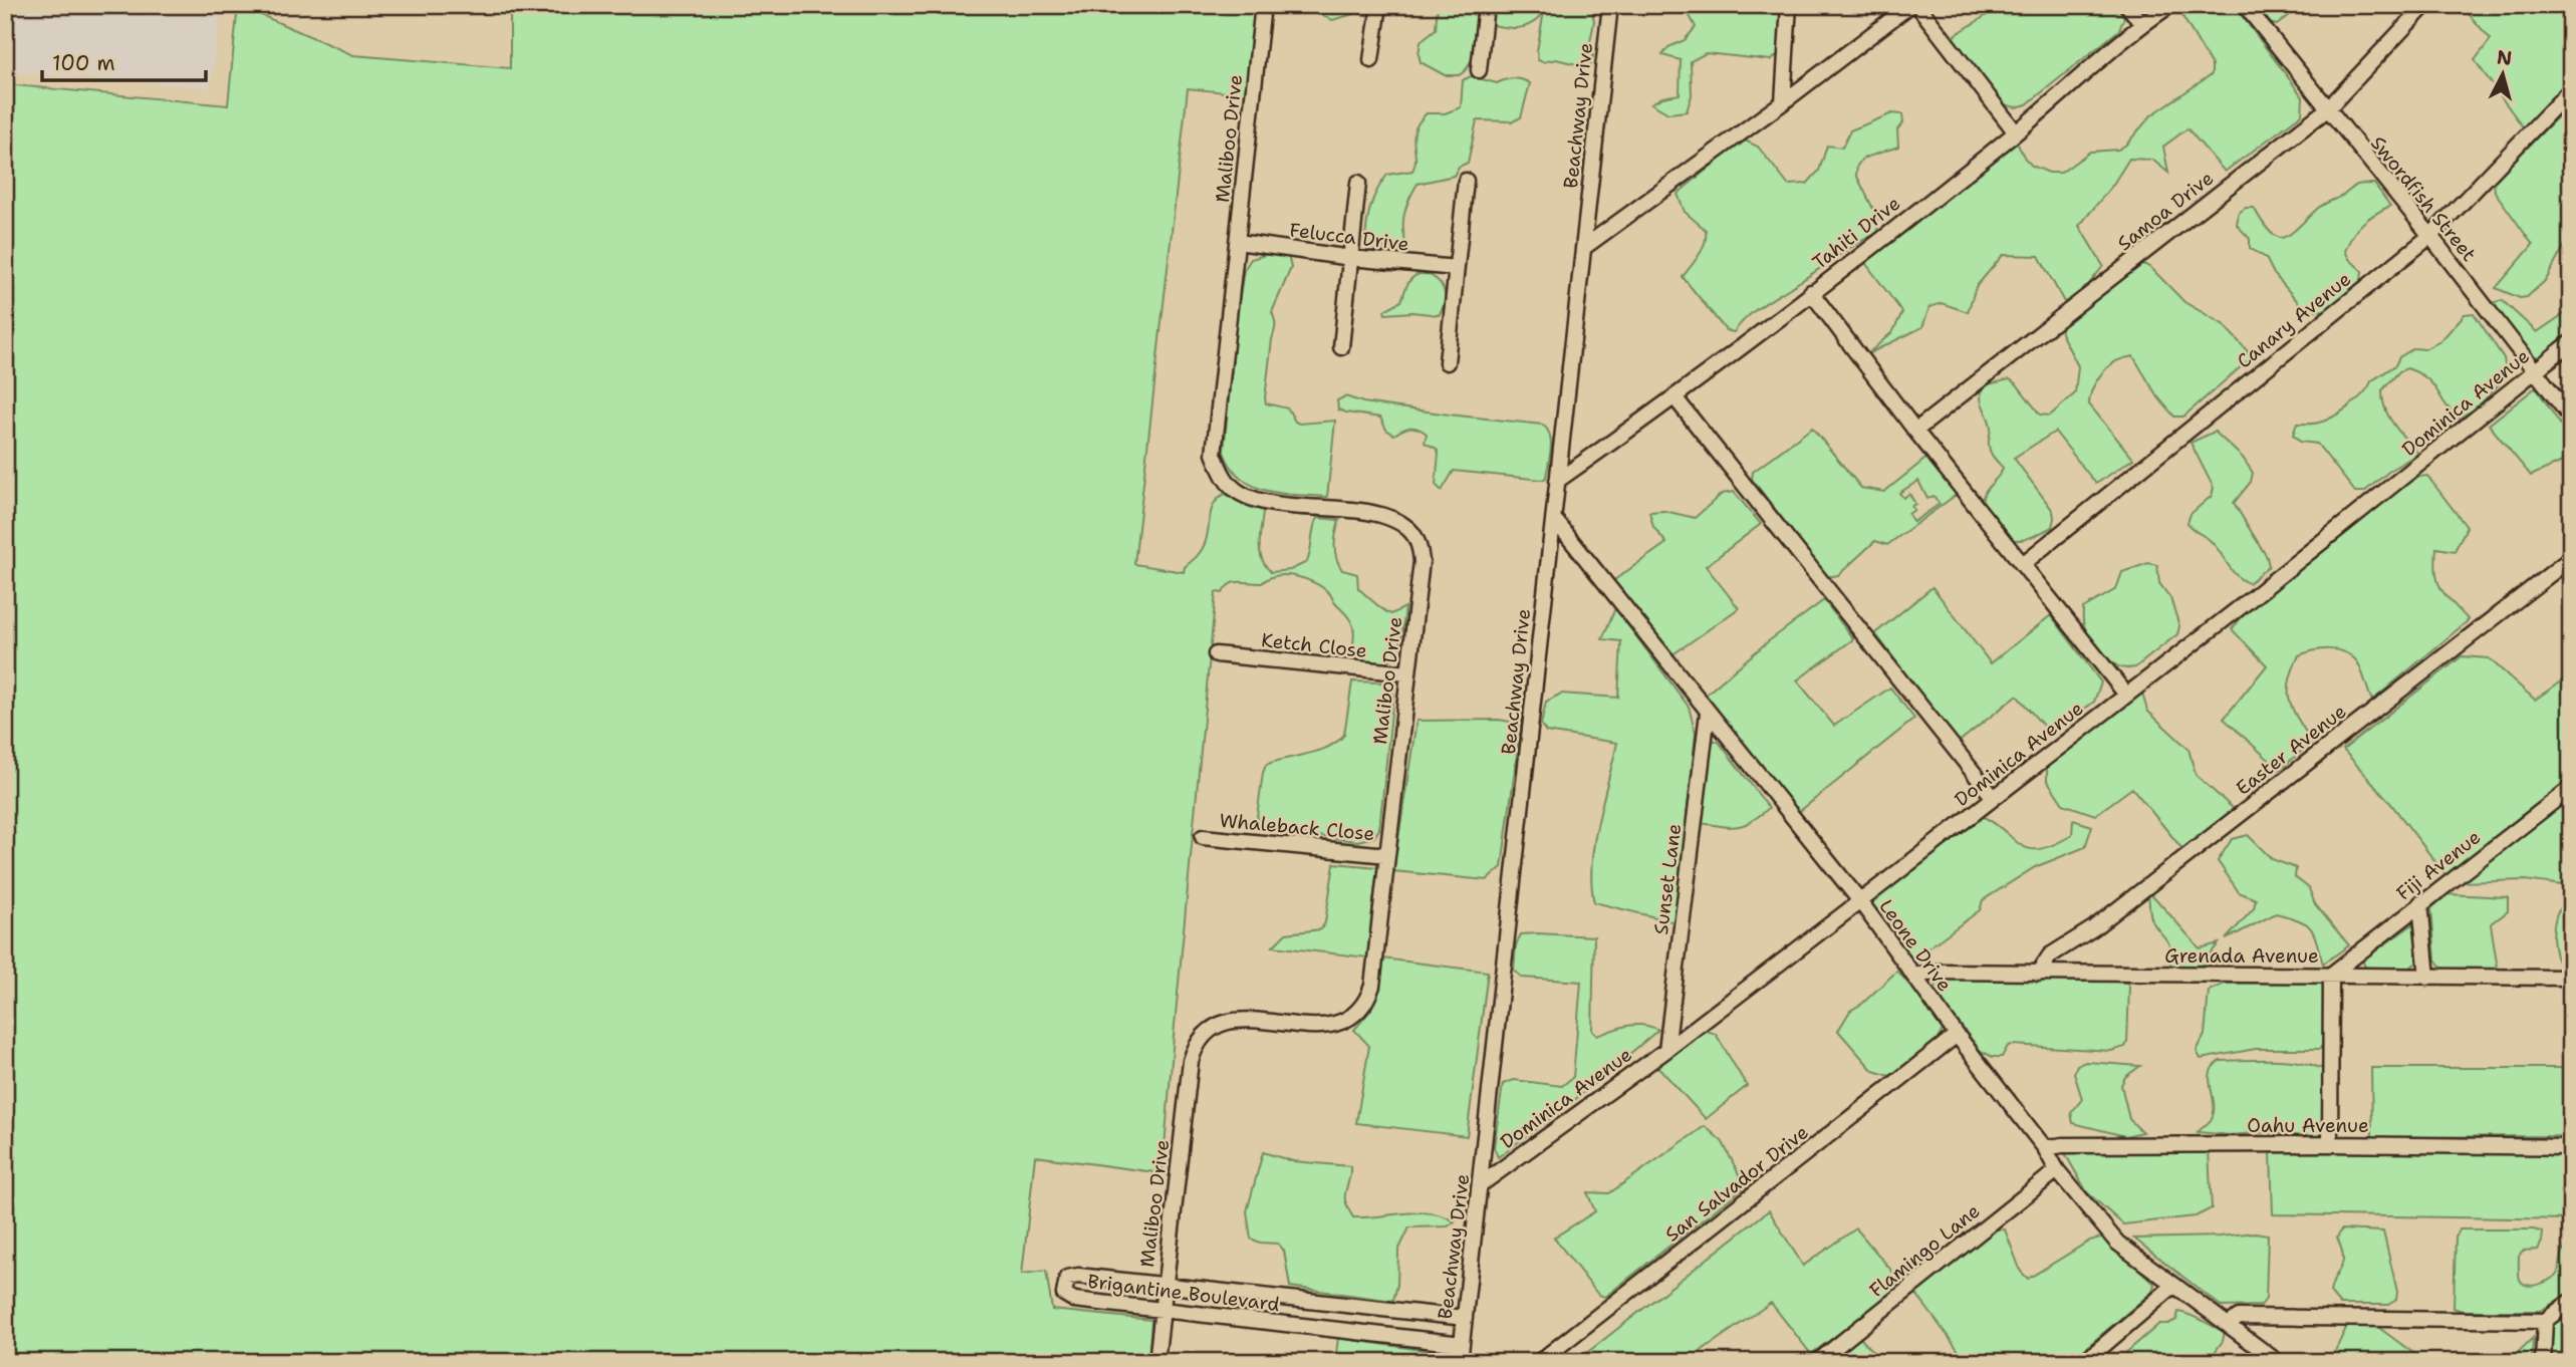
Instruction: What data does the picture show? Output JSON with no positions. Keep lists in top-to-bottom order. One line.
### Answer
{"streets":{"street":["Beachway Drive","Maliboo Drive","Swordfish Street","Samoa Drive","Tahiti Drive","Felucca Drive","Canary Avenue","Dominica Avenue","Ketch Close","Easter Avenue","Whaleback Close","Fiji Avenue","Sunset Lane","Leone Drive","Grenada Avenue","Oahu Avenue","San Salvador Drive","Flamingo Lane","Brigantine Boulevard"]},"crossings":[["Beachway Drive","Tahiti Drive"],["Beachway Drive","Dominica Avenue"],["Beachway Drive","Leone Drive"],["Beachway Drive","Brigantine Boulevard"],["Maliboo Drive","Felucca Drive"],["Maliboo Drive","Ketch Close"],["Maliboo Drive","Whaleback Close"],["Maliboo Drive","Brigantine Boulevard"],["Swordfish Street","Samoa Drive"],["Swordfish Street","Canary Avenue"],["Swordfish Street","Dominica Avenue"],["Dominica Avenue","Sunset Lane"],["Dominica Avenue","Leone Drive"],["Easter Avenue","Grenada Avenue"],["Fiji Avenue","Grenada Avenue"],["Sunset Lane","Leone Drive"],["Leone Drive","Grenada Avenue"],["Leone Drive","Oahu Avenue"],["Leone Drive","San Salvador Drive"],["Leone Drive","Flamingo Lane"]],"scale_bar":"100 m","north":"top"}
